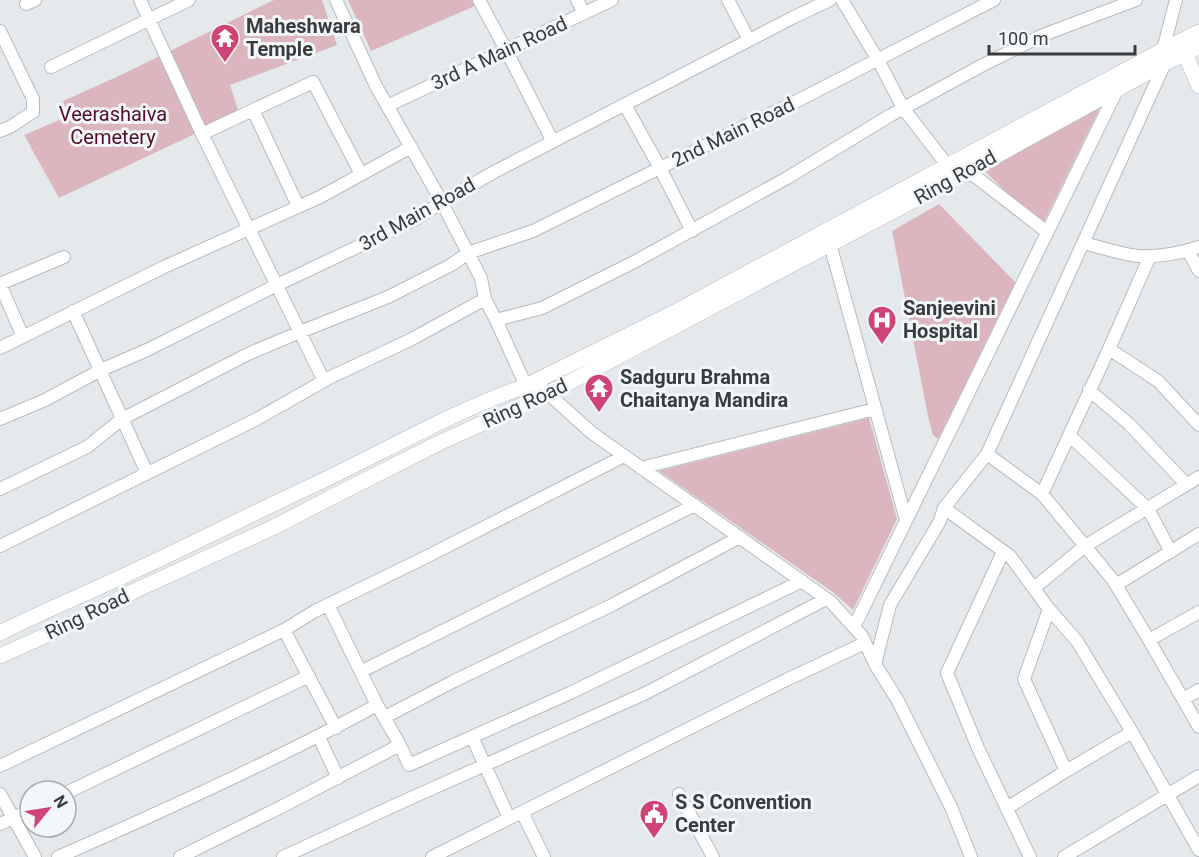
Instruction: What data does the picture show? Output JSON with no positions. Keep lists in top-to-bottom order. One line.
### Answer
{"streets":{"main road":["Ring Road"],"street":["3rd A Main Road","2nd Main Road","3rd Main Road"]},"parks":["Veerashaiva Cemetery"],"places":{"temple":["Maheshwara Temple","Sadguru Brahma Chaitanya Mandira"],"hospital":["Sanjeevini Hospital"],"public building":["S S Convention Center"]},"scale_bar":"100 m","north":"top right"}
